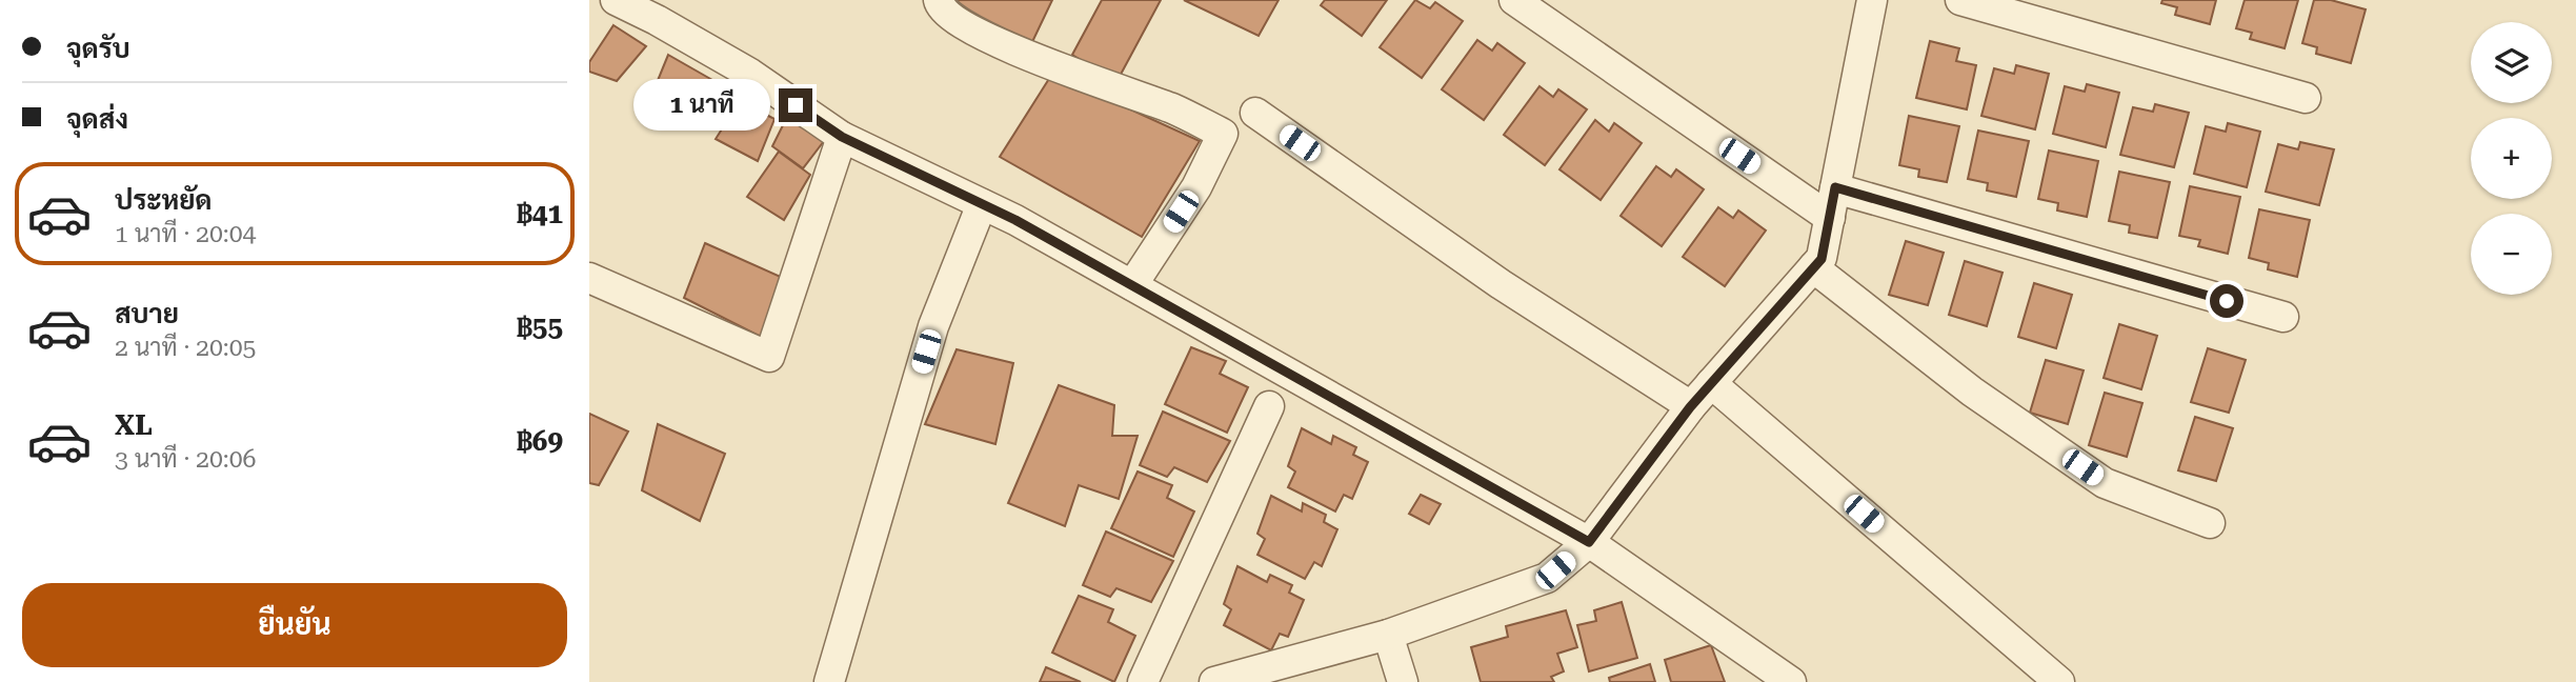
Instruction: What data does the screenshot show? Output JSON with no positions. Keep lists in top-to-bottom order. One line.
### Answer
{"page":{"banner":["จุดรับ","จุดส่ง"],"map_buttons":["+","−"],"bubble":"1 นาที","list":[{"name":"ประหยัด","note":"1 นาที · 20:04","value":"฿41"},{"name":"สบาย","note":"2 นาที · 20:05","value":"฿55"},{"name":"XL","note":"3 นาที · 20:06","value":"฿69"}],"buttons":"ยืนยัน"}}
